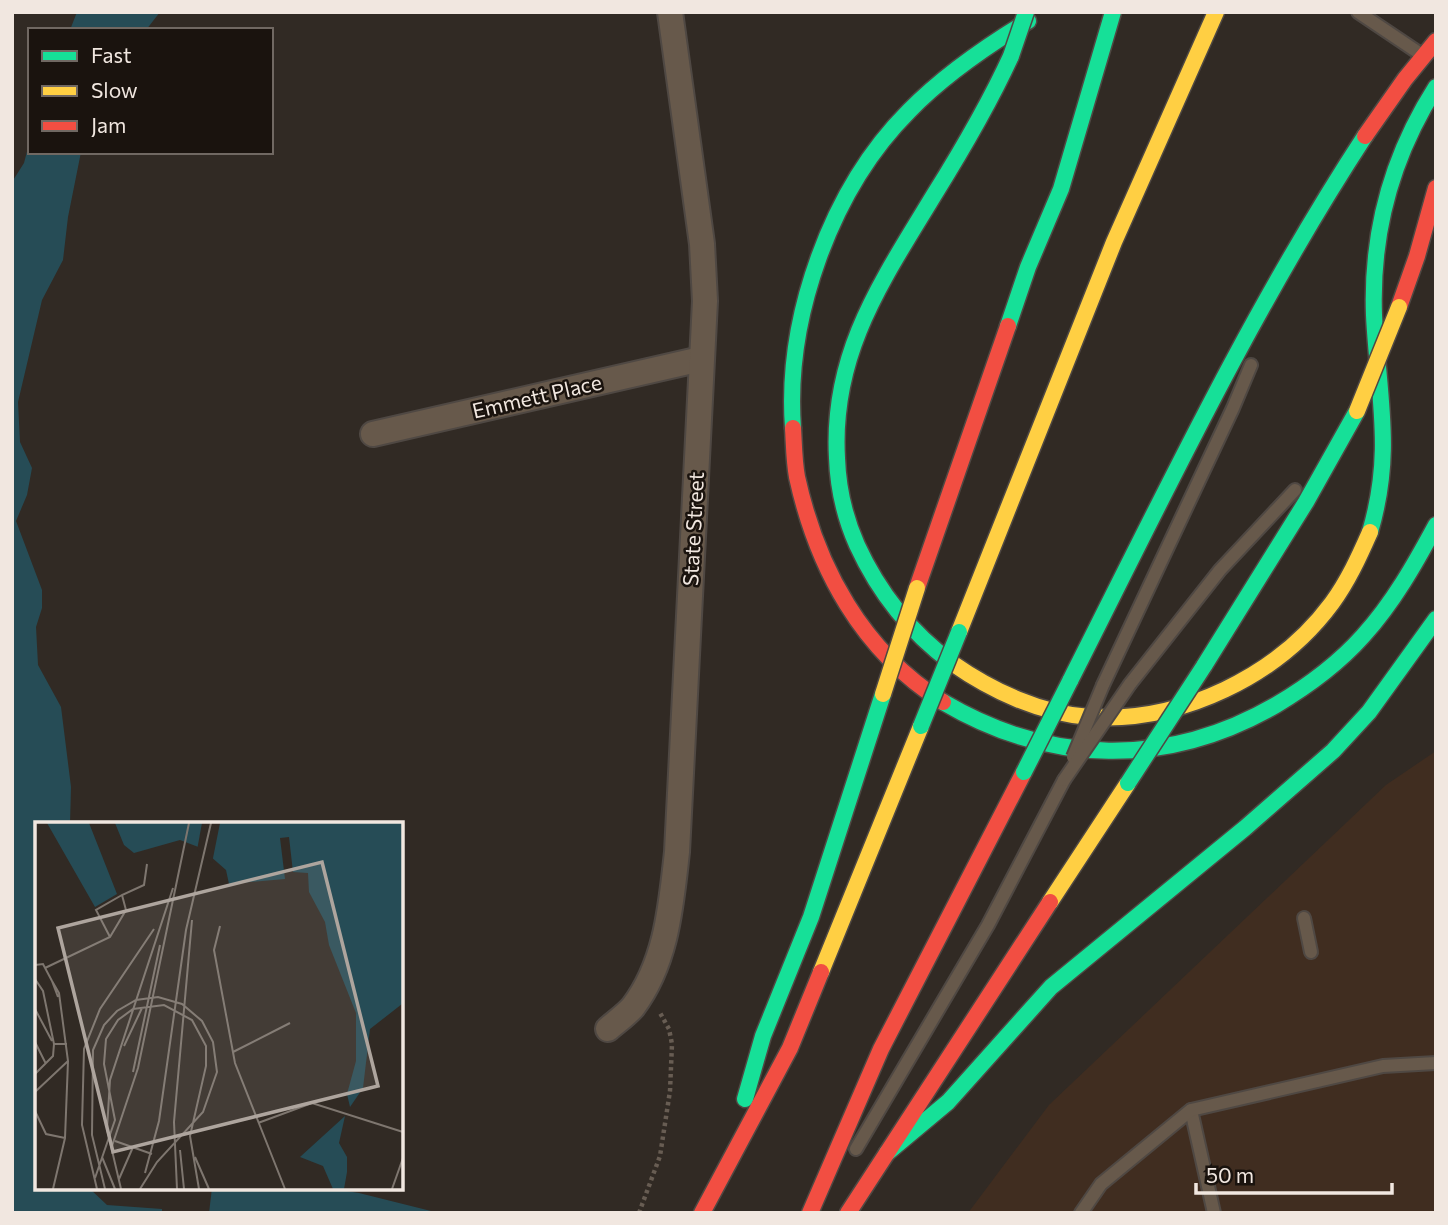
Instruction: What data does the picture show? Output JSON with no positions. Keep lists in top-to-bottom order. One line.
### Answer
{"streets":{"street":["Emmett Place","State Street"]},"crossings":[["Emmett Place","State Street"]],"legend":["Fast","Slow","Jam"],"scale_bar":"50 m"}
